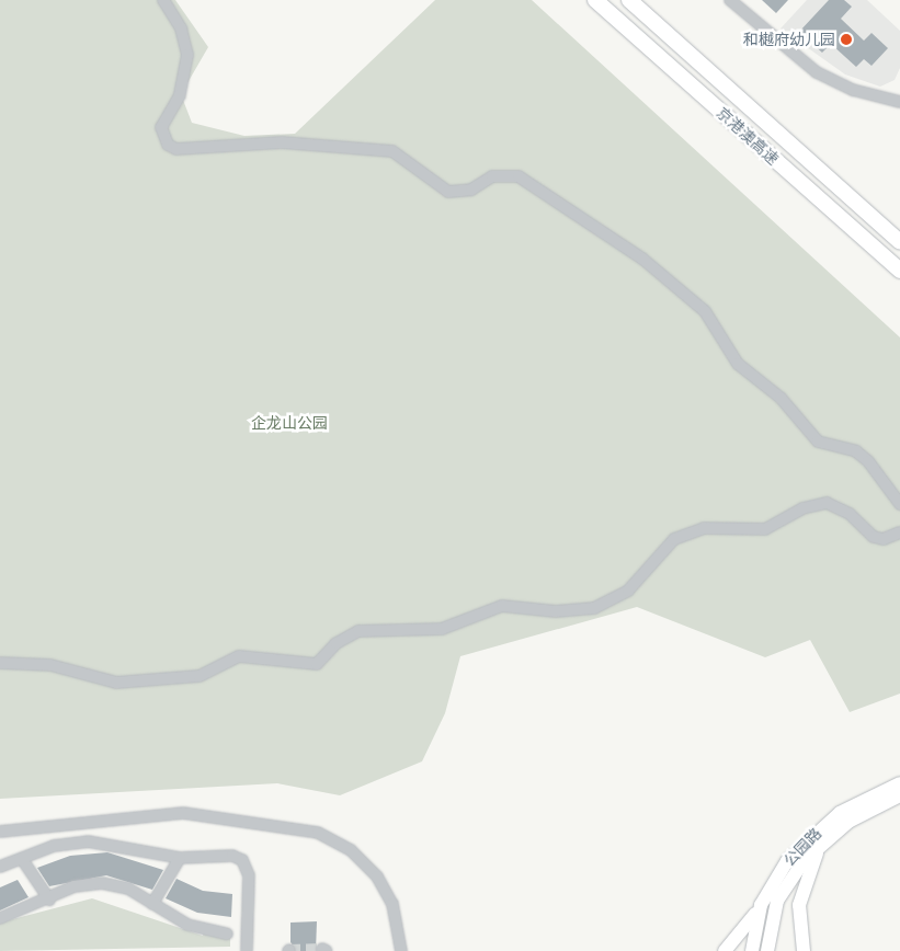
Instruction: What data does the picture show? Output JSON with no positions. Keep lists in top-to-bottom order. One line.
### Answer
{"streets":{"highway":["京港澳高速"],"main road":["公园路"]},"parks":["企龙山公园"],"places":["和樾府幼儿园"]}
